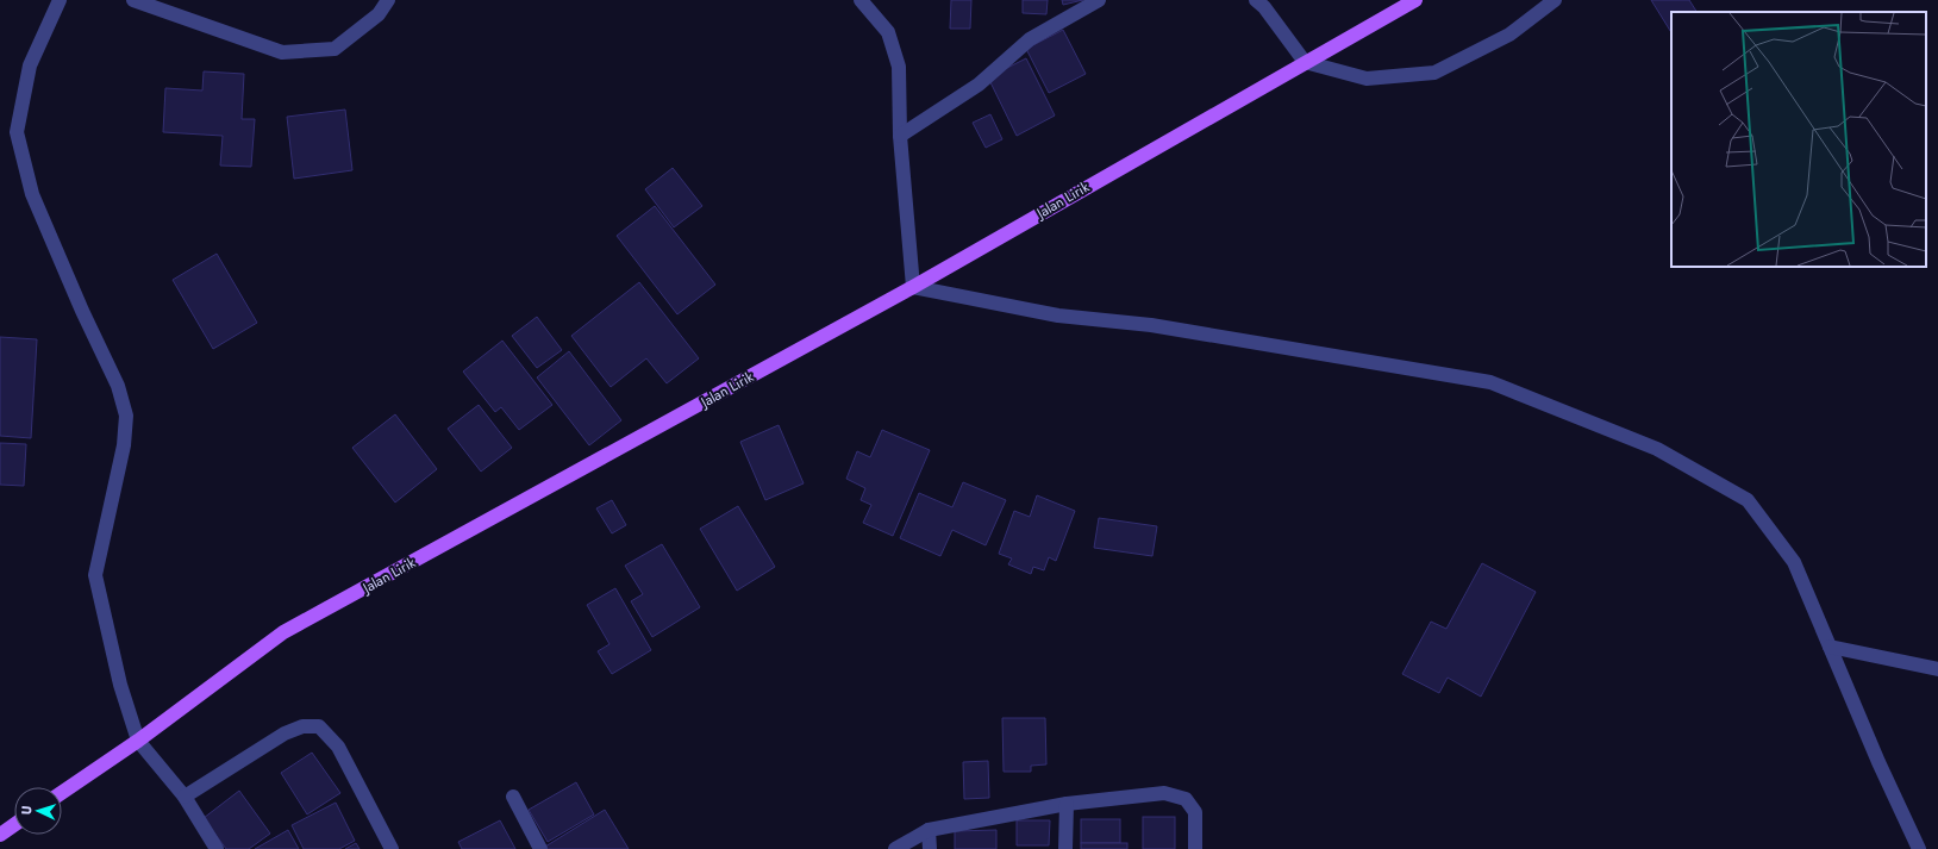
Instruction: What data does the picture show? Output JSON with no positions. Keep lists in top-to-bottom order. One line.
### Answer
{"streets":{"main road":["Jalan Lirik"]},"north":"left"}
